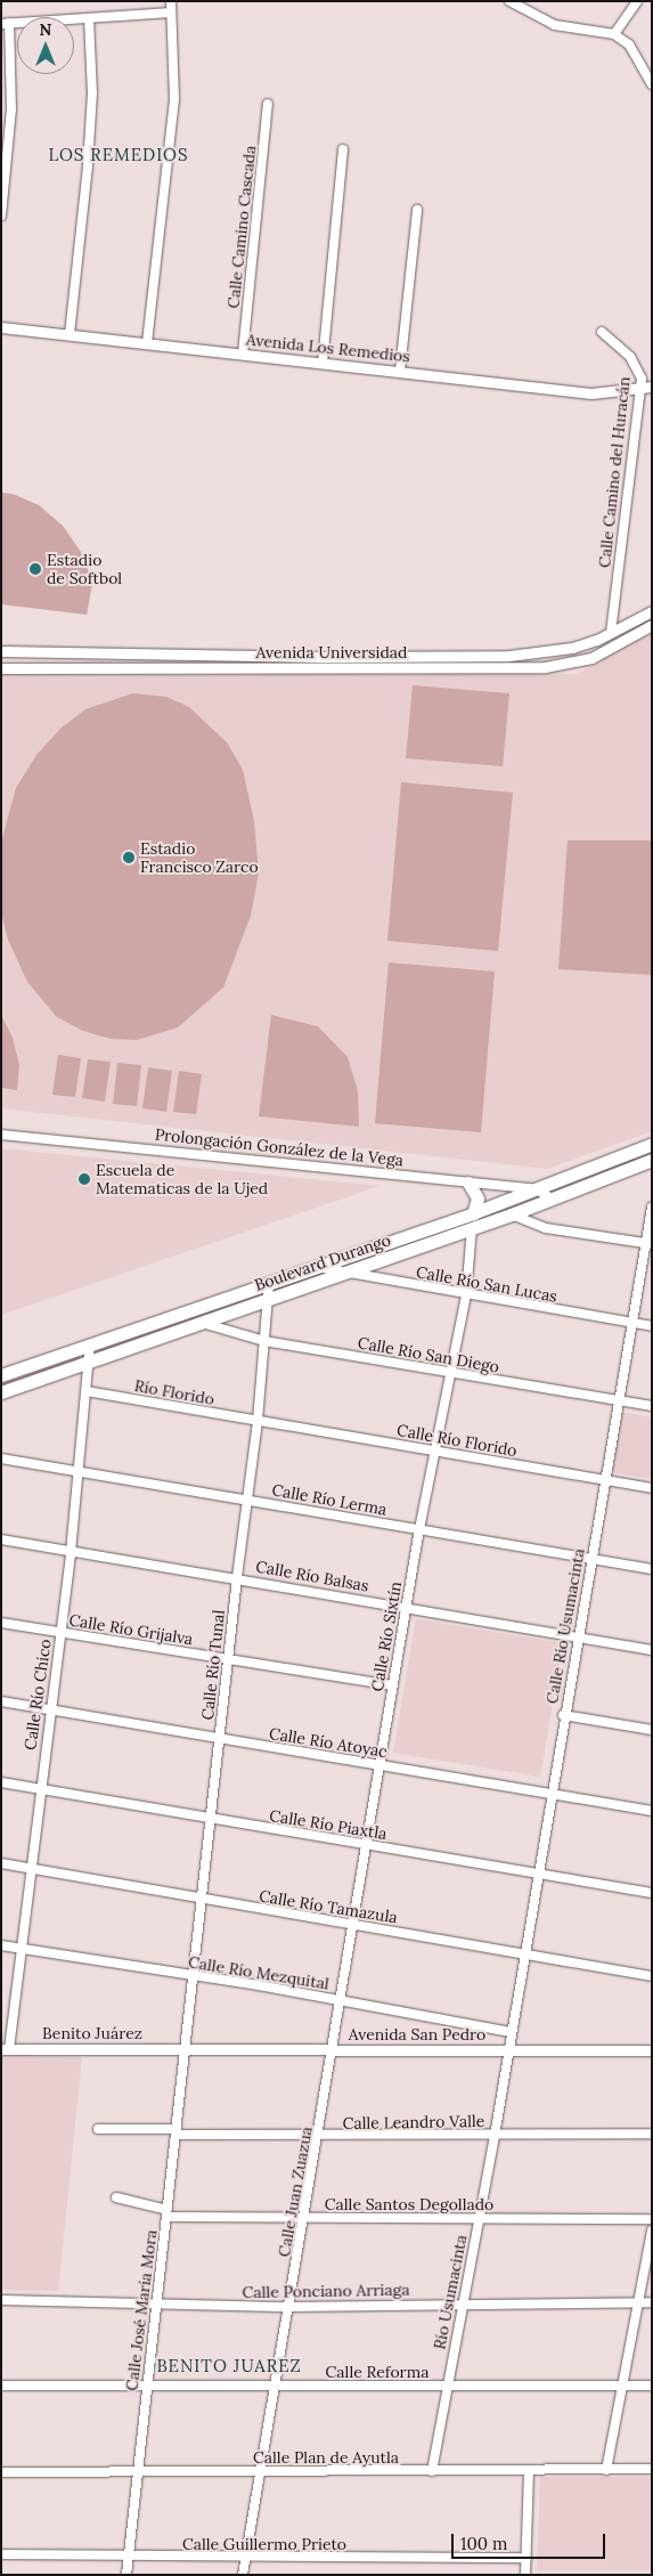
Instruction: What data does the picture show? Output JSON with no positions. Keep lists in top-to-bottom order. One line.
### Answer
{"streets":{"main road":["Boulevard Durango"],"street":["Calle Camino Cascada","Avenida Los Remedios","Calle Camino del Huracán","Avenida Universidad","Prolongación González de la Vega","Calle Río San Lucas","Calle Río San Diego","Río Florido","Calle Río Florido","Calle Río Lerma","Calle Río Balsas","Calle Río Usumacinta","Calle Río Grijalva","Calle Río Sixtín","Calle Río Tunal","Calle Río Chico","Calle Río Atoyac","Calle Río Piaxtla","Calle Río Tamazula","Calle Río Mezquital","Benito Juárez","Avenida San Pedro","Calle Leandro Valle","Calle Juan Zuazua","Calle Santos Degollado","Calle Ponciano Arriaga","Río Usumacinta","Calle José María Mora","Calle Reforma","Calle Plan de Ayutla","Calle Guillermo Prieto"]},"crossings":[["Calle Camino Cascada","Avenida Los Remedios"],["Avenida Los Remedios","Calle Camino del Huracán"],["Calle Camino del Huracán","Avenida Universidad"],["Prolongación González de la Vega","Boulevard Durango"],["Boulevard Durango","Calle Río San Lucas"],["Boulevard Durango","Calle Río San Diego"],["Boulevard Durango","Calle Río Sixtín"],["Boulevard Durango","Calle Río Tunal"],["Boulevard Durango","Calle Río Chico"],["Calle Río San Lucas","Calle Río Usumacinta"],["Calle Río San Lucas","Calle Río Sixtín"],["Calle Río San Diego","Calle Río Usumacinta"],["Calle Río San Diego","Calle Río Sixtín"],["Calle Río San Diego","Calle Río Tunal"],["Río Florido","Calle Río Florido"],["Río Florido","Calle Río Tunal"],["Río Florido","Calle Río Chico"],["Calle Río Florido","Calle Río Usumacinta"],["Calle Río Florido","Calle Río Sixtín"],["Calle Río Florido","Calle Río Tunal"],["Calle Río Lerma","Calle Río Usumacinta"],["Calle Río Lerma","Calle Río Sixtín"],["Calle Río Lerma","Calle Río Tunal"],["Calle Río Lerma","Calle Río Chico"],["Calle Río Balsas","Calle Río Usumacinta"],["Calle Río Balsas","Calle Río Sixtín"],["Calle Río Balsas","Calle Río Tunal"],["Calle Río Balsas","Calle Río Chico"],["Calle Río Usumacinta","Calle Río Atoyac"],["Calle Río Usumacinta","Calle Río Piaxtla"],["Calle Río Usumacinta","Calle Río Tamazula"],["Calle Río Usumacinta","Calle Río Mezquital"],["Calle Río Usumacinta","Avenida San Pedro"],["Calle Río Usumacinta","Río Usumacinta"],["Calle Río Grijalva","Calle Río Sixtín"],["Calle Río Grijalva","Calle Río Tunal"],["Calle Río Grijalva","Calle Río Chico"],["Calle Río Sixtín","Calle Río Atoyac"],["Calle Río Sixtín","Calle Río Piaxtla"],["Calle Río Sixtín","Calle Río Tamazula"],["Calle Río Sixtín","Calle Río Mezquital"],["Calle Río Sixtín","Avenida San Pedro"],["Calle Río Sixtín","Calle Juan Zuazua"],["Calle Río Tunal","Calle Río Atoyac"],["Calle Río Tunal","Calle Río Piaxtla"],["Calle Río Tunal","Calle Río Tamazula"],["Calle Río Tunal","Calle Río Mezquital"],["Calle Río Tunal","Benito Juárez"],["Calle Río Tunal","Avenida San Pedro"],["Calle Río Tunal","Calle José María Mora"],["Calle Río Chico","Calle Río Atoyac"],["Calle Río Chico","Calle Río Piaxtla"],["Calle Río Chico","Calle Río Tamazula"],["Calle Río Chico","Calle Río Mezquital"],["Calle Río Chico","Benito Juárez"],["Benito Juárez","Avenida San Pedro"],["Benito Juárez","Calle José María Mora"],["Avenida San Pedro","Calle Juan Zuazua"],["Avenida San Pedro","Río Usumacinta"],["Avenida San Pedro","Calle José María Mora"],["Calle Leandro Valle","Calle Juan Zuazua"],["Calle Leandro Valle","Río Usumacinta"],["Calle Leandro Valle","Calle José María Mora"],["Calle Juan Zuazua","Calle Santos Degollado"],["Calle Juan Zuazua","Calle Ponciano Arriaga"],["Calle Juan Zuazua","Calle Reforma"],["Calle Juan Zuazua","Calle Plan de Ayutla"],["Calle Juan Zuazua","Calle Guillermo Prieto"],["Calle Santos Degollado","Río Usumacinta"],["Calle Santos Degollado","Calle José María Mora"],["Calle Ponciano Arriaga","Río Usumacinta"],["Calle Ponciano Arriaga","Calle José María Mora"],["Río Usumacinta","Calle Reforma"],["Río Usumacinta","Calle Plan de Ayutla"],["Calle José María Mora","Calle Reforma"],["Calle José María Mora","Calle Plan de Ayutla"],["Calle José María Mora","Calle Guillermo Prieto"]],"districts":["LOS REMEDIOS","BENITO JUAREZ"],"places":["Estadio de Softbol","Estadio Francisco Zarco","Escuela de Matematicas de la Ujed"],"scale_bar":"100 m","north":"top"}
